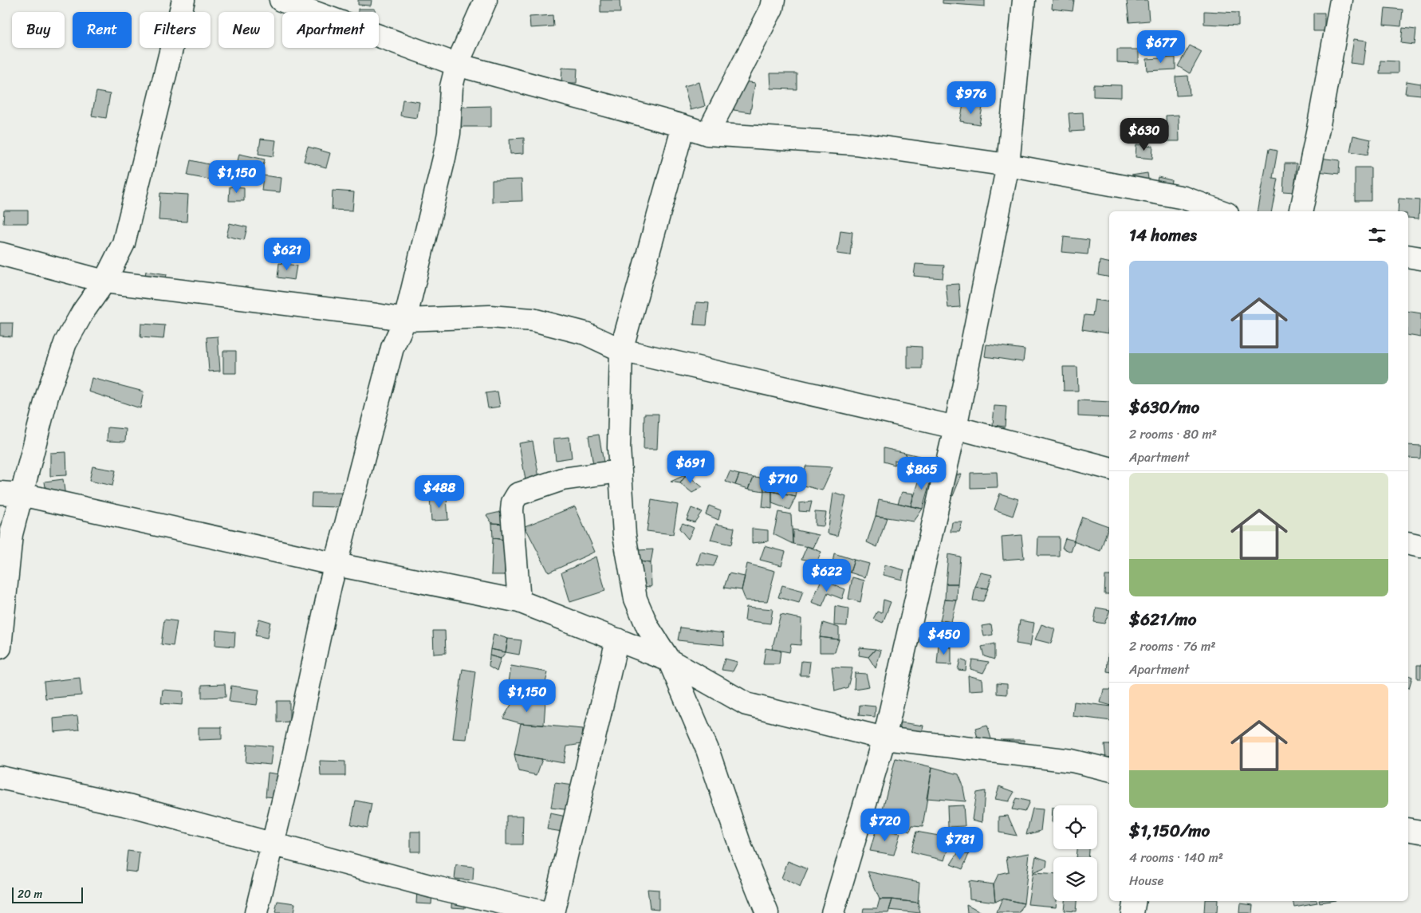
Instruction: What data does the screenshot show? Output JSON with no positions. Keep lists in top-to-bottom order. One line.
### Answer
{"scale_bar":"20 m","page":{"chip":["Buy","Rent","Filters","New","Apartment"],"price":["$677","$976","$630","$1,150","$621","$691","$865","$710","$488","$622","$450","$1,150","$720","$781"],"heading":"14 homes","list":[{"name":"$630/mo","note":"2 rooms · 80 m² · Apartment"},{"name":"$621/mo","note":"2 rooms · 76 m² · Apartment"},{"name":"$1,150/mo","note":"4 rooms · 140 m² · House"}],"scale":"20 m"}}
